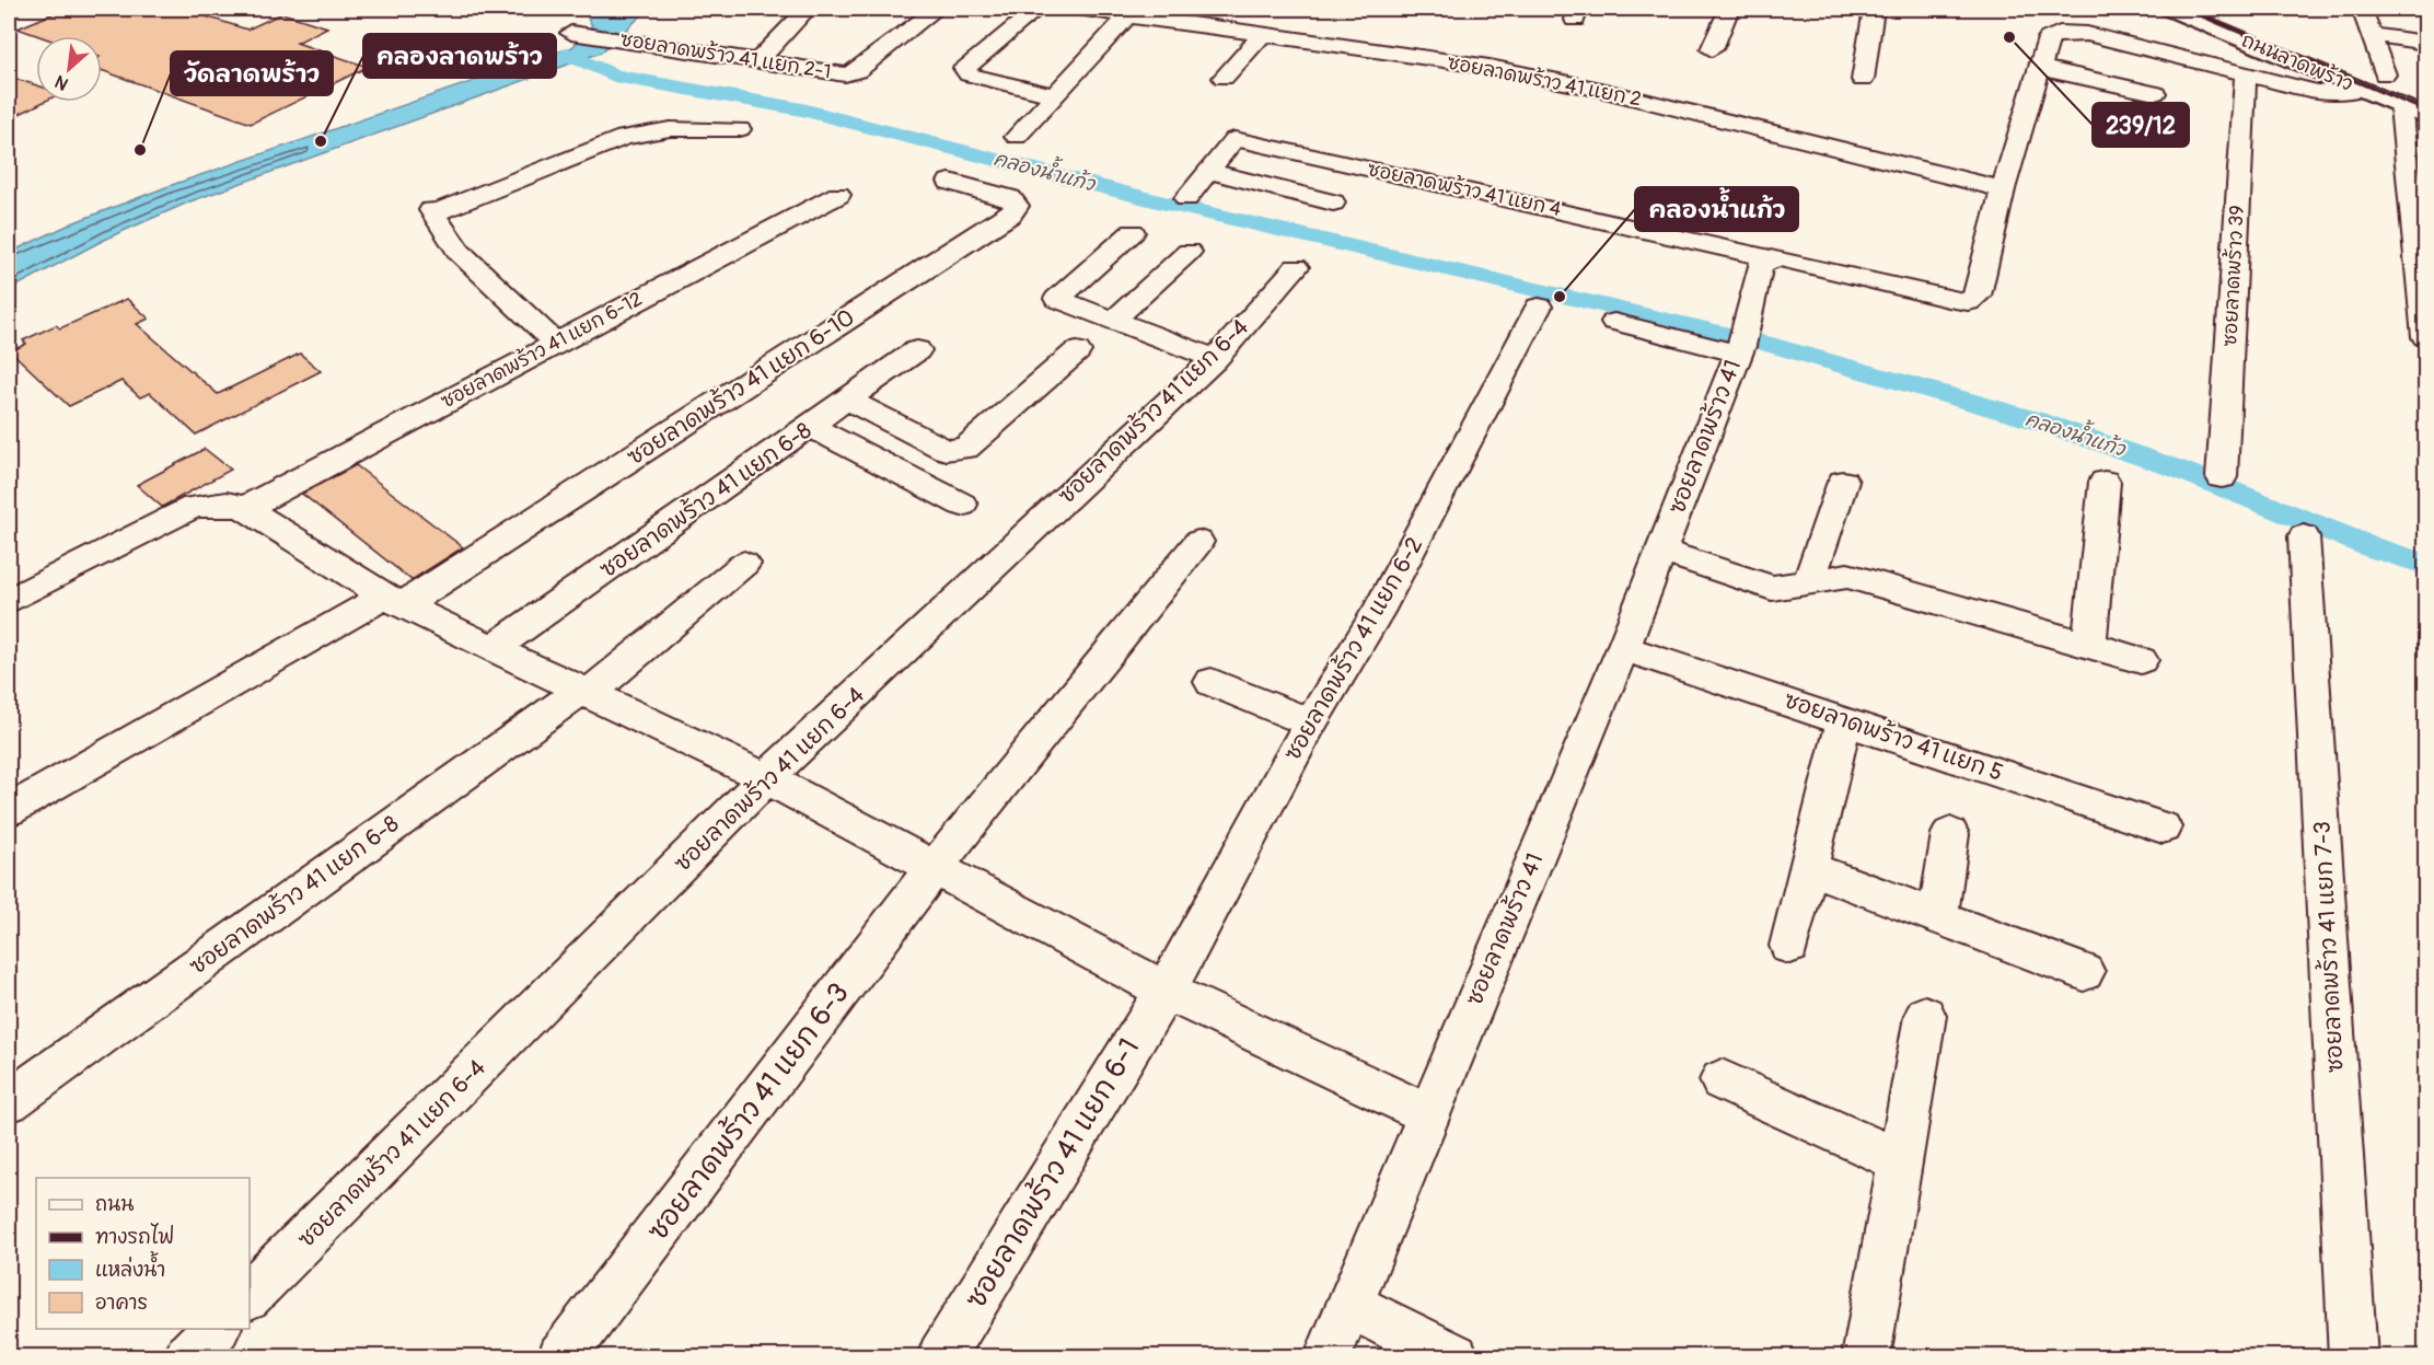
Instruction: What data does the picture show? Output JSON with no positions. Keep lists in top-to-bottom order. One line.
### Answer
{"streets":{"main road":["ถนนลาดพร้าว"],"street":["ซอยลาดพร้าว 41 แยก 2-1","ซอยลาดพร้าว 41 แยก 2","ซอยลาดพร้าว 41 แยก 4","ซอยลาดพร้าว 39","ซอยลาดพร้าว 41 แยก 6-12","ซอยลาดพร้าว 41 แยก 6-10","ซอยลาดพร้าว 41 แยก 6-4","ซอยลาดพร้าว 41","ซอยลาดพร้าว 41 แยก 6-8","ซอยลาดพร้าว 41 แยก 6-2","ซอยลาดพร้าว 41 แยก 5","ซอยลาดพร้าว 41 แยก 7-3","ซอยลาดพร้าว 41 แยก 6-3","ซอยลาดพร้าว 41 แยก 6-1"]},"crossings":[["ซอยลาดพร้าว 41 แยก 4","ซอยลาดพร้าว 41"],["ซอยลาดพร้าว 41","ซอยลาดพร้าว 41 แยก 5"],["ซอยลาดพร้าว 41 แยก 6-2","ซอยลาดพร้าว 41 แยก 6-1"]],"water":["คลองน้ำแก้ว"],"places":["239/12","คลองลาดพร้าว","วัดลาดพร้าว","คลองน้ำแก้ว"],"legend":["ถนน","ทางรถไฟ","แหล่งน้ำ","อาคาร"],"north":"bottom left"}
